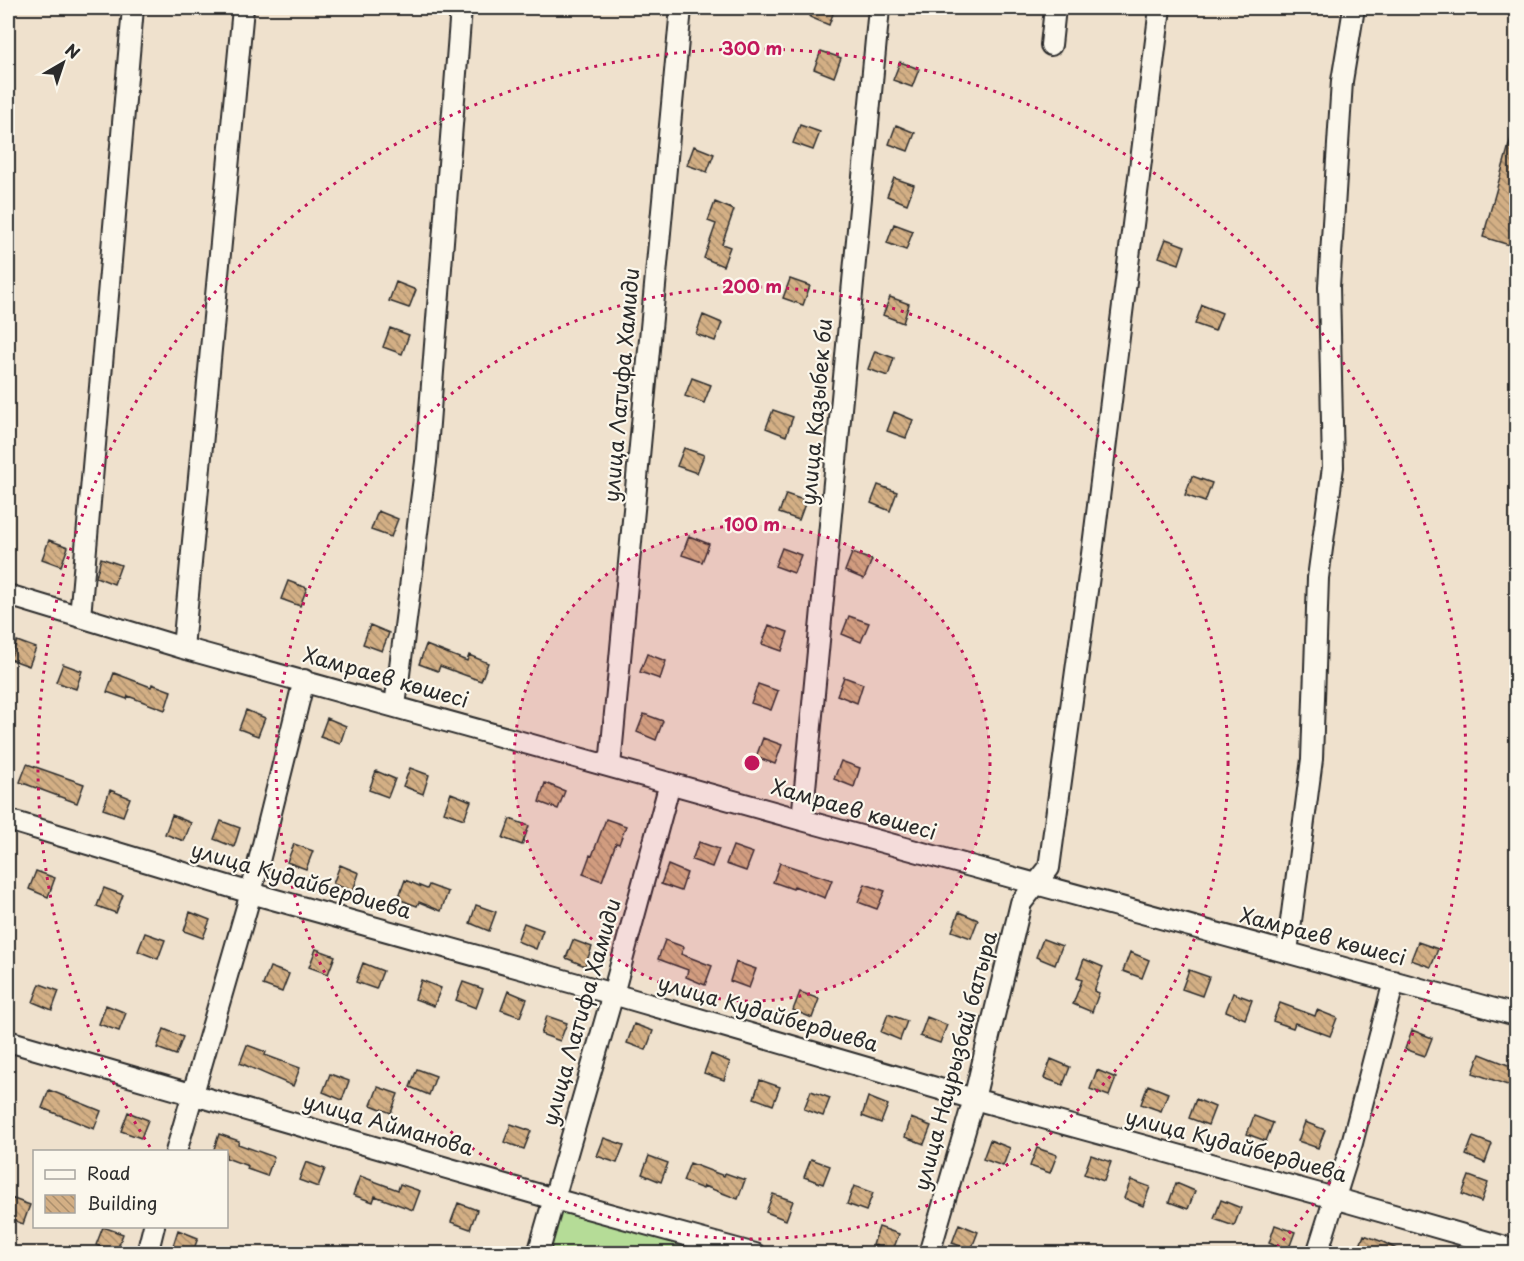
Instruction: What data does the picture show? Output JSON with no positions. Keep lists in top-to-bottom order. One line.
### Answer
{"streets":{"street":["улица Латифа Хамиди","улица Казыбек би","Хамраев көшесі","улица Кудайбердиева","улица Наурызбай батыра","улица Айманова"]},"crossings":[["улица Латифа Хамиди","Хамраев көшесі"],["улица Латифа Хамиди","улица Кудайбердиева"],["улица Латифа Хамиди","улица Айманова"],["улица Казыбек би","Хамраев көшесі"],["Хамраев көшесі","улица Наурызбай батыра"],["улица Кудайбердиева","улица Наурызбай батыра"]],"legend":["Road","Building"],"north":"top right","rings":["300 m","200 m","100 m"]}
